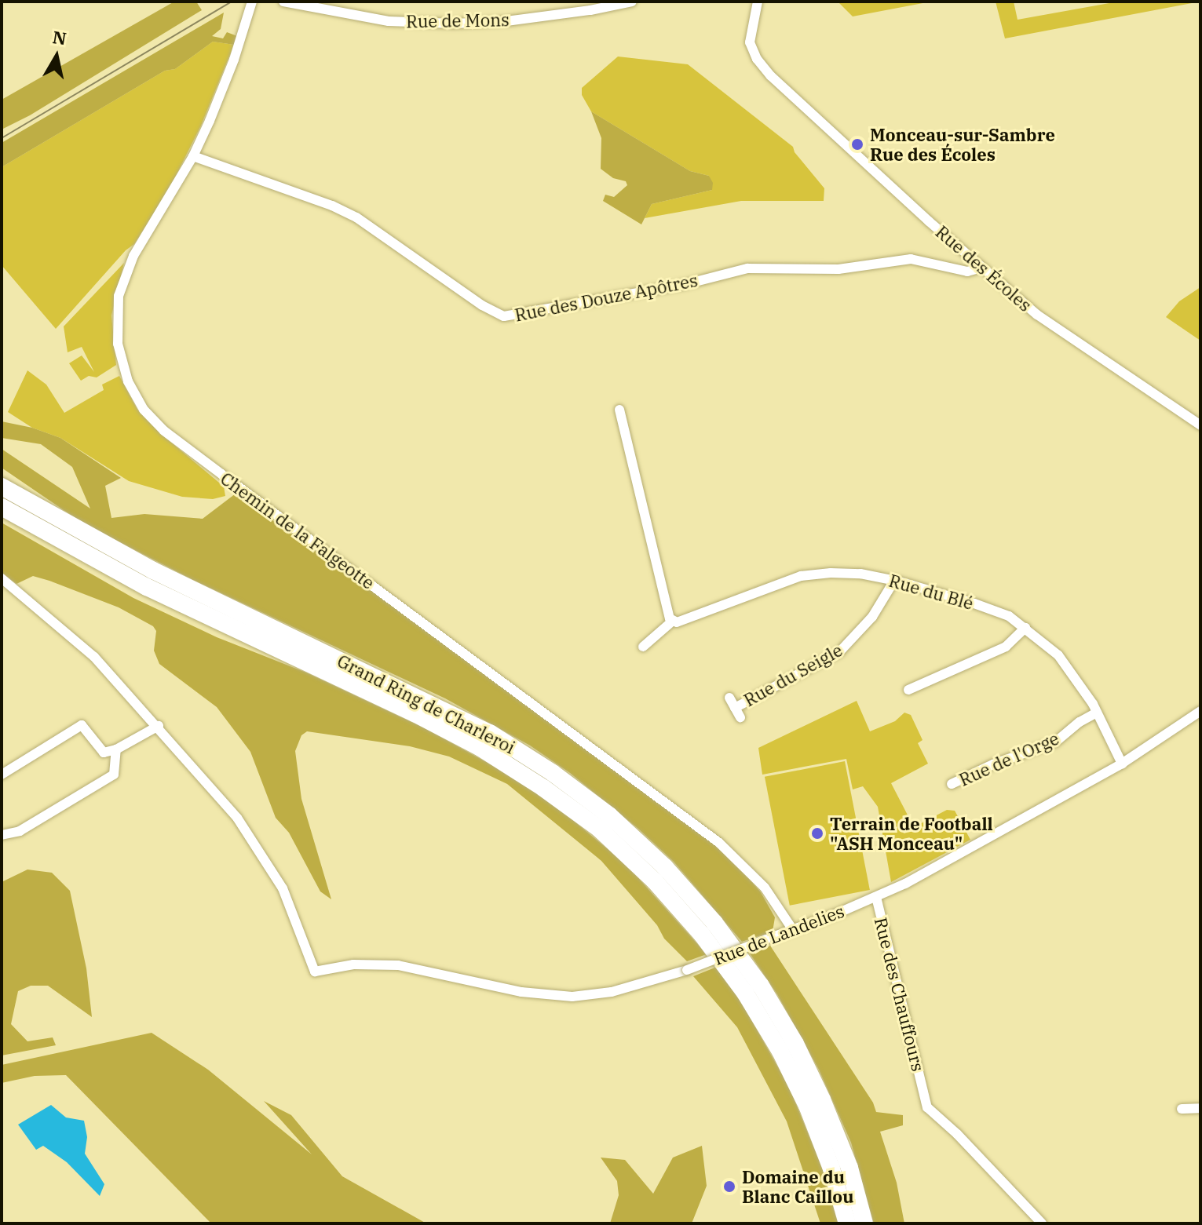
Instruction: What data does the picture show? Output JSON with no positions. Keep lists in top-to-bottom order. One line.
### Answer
{"streets":{"highway":["Grand Ring de Charleroi"],"street":["Rue de Mons","Rue des Écoles","Rue des Douze Apôtres","Chemin de la Falgeotte","Rue du Blé","Rue du Seigle","Rue de l'Orge","Rue de Landelies","Rue des Chauffours"]},"crossings":[["Rue des Écoles","Rue des Douze Apôtres"],["Rue des Douze Apôtres","Chemin de la Falgeotte"],["Chemin de la Falgeotte","Rue de Landelies"],["Rue du Blé","Rue du Seigle"],["Rue du Blé","Rue de l'Orge"],["Rue du Blé","Rue de Landelies"],["Rue de Landelies","Rue des Chauffours"]],"places":["Monceau-sur-Sambre Rue des Écoles","Terrain de Football \"ASH Monceau\"","Domaine du Blanc Caillou"],"north":"top"}
